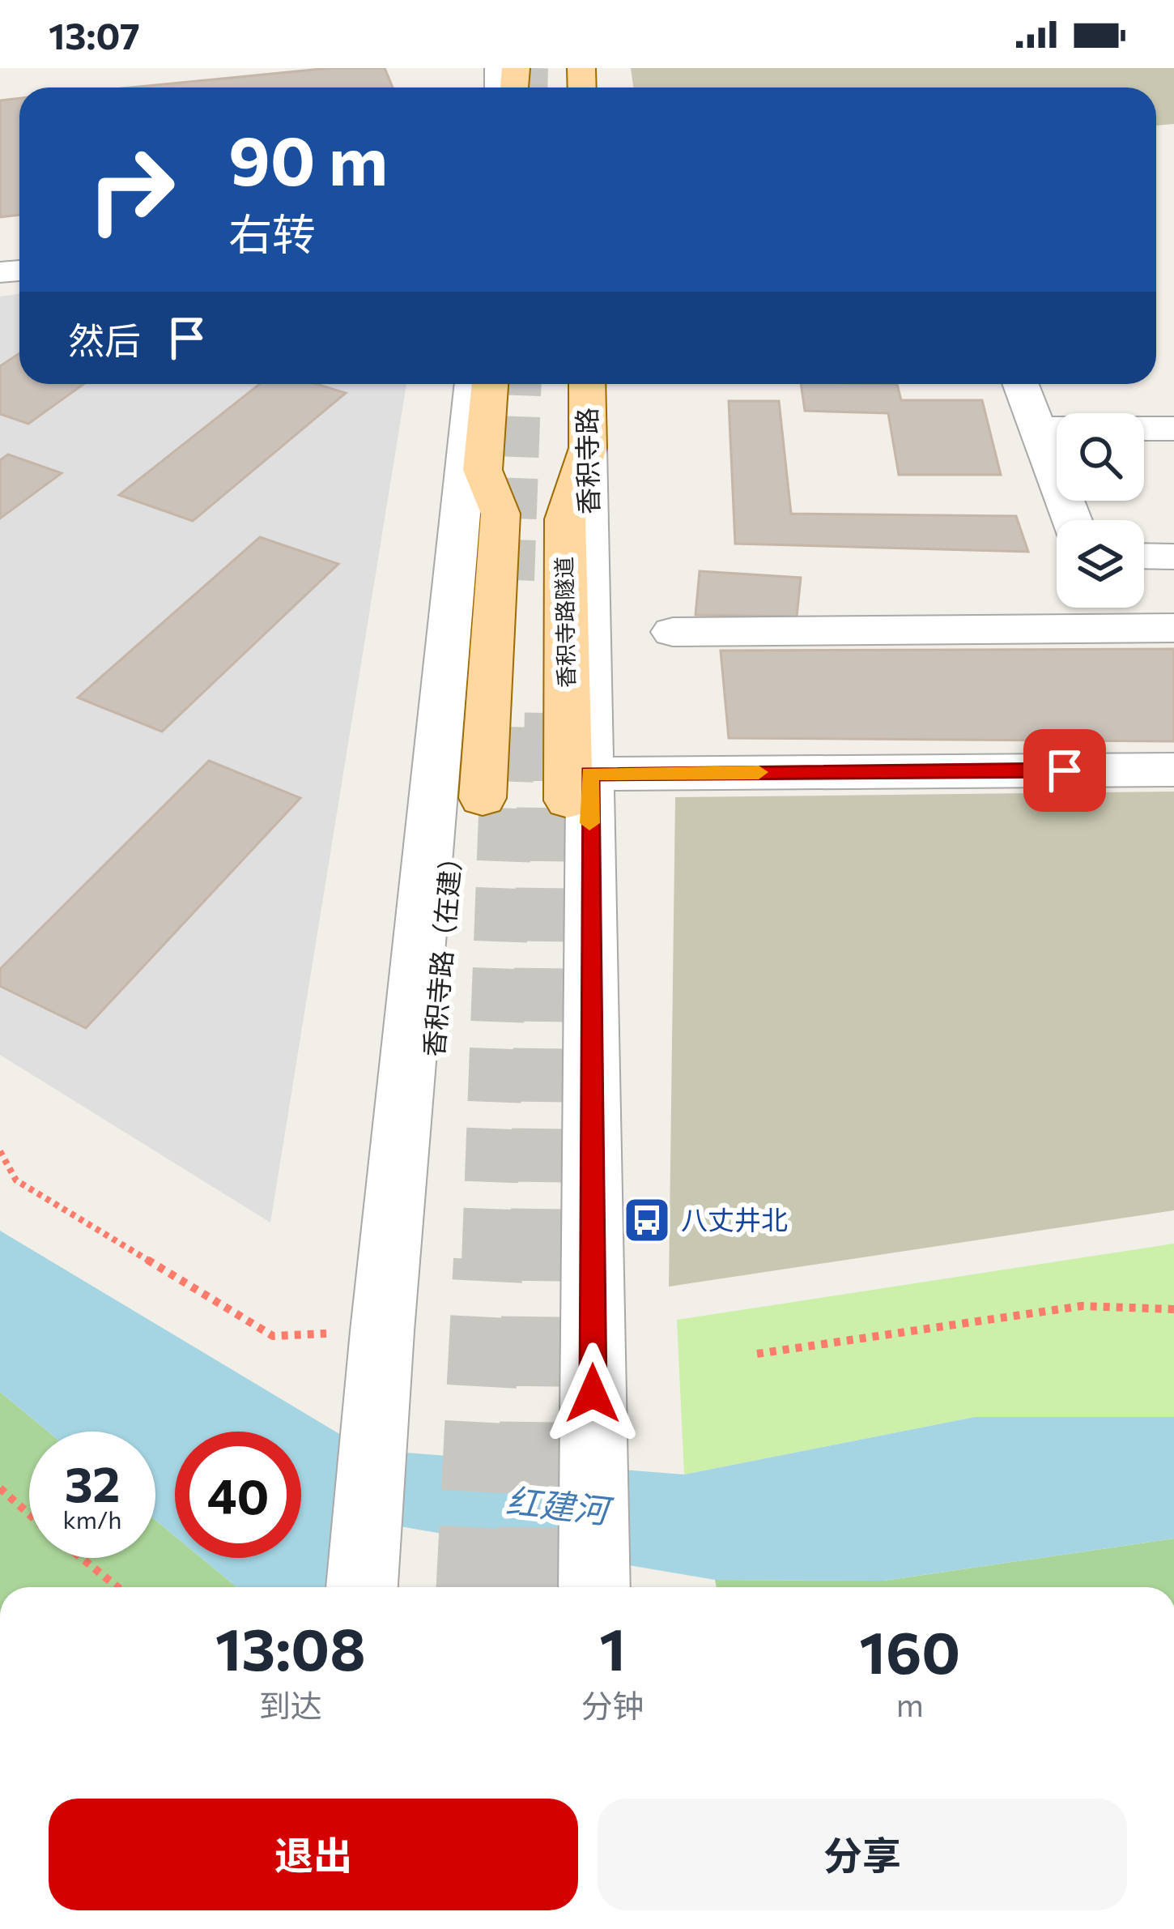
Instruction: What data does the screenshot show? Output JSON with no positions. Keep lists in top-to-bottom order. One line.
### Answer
{"streets":{"main road":["香积寺路","香积寺路（在建）"]},"water":["红建河"],"places":{"bus stop":["八丈井北"]},"page":{"status":"13:07","turn":["90 m","右转"],"then":"然后","speed":"32 km/h","limit":"40","eta":["13:08","到达","1","分钟","160","m"],"buttons":["退出","分享"]}}
